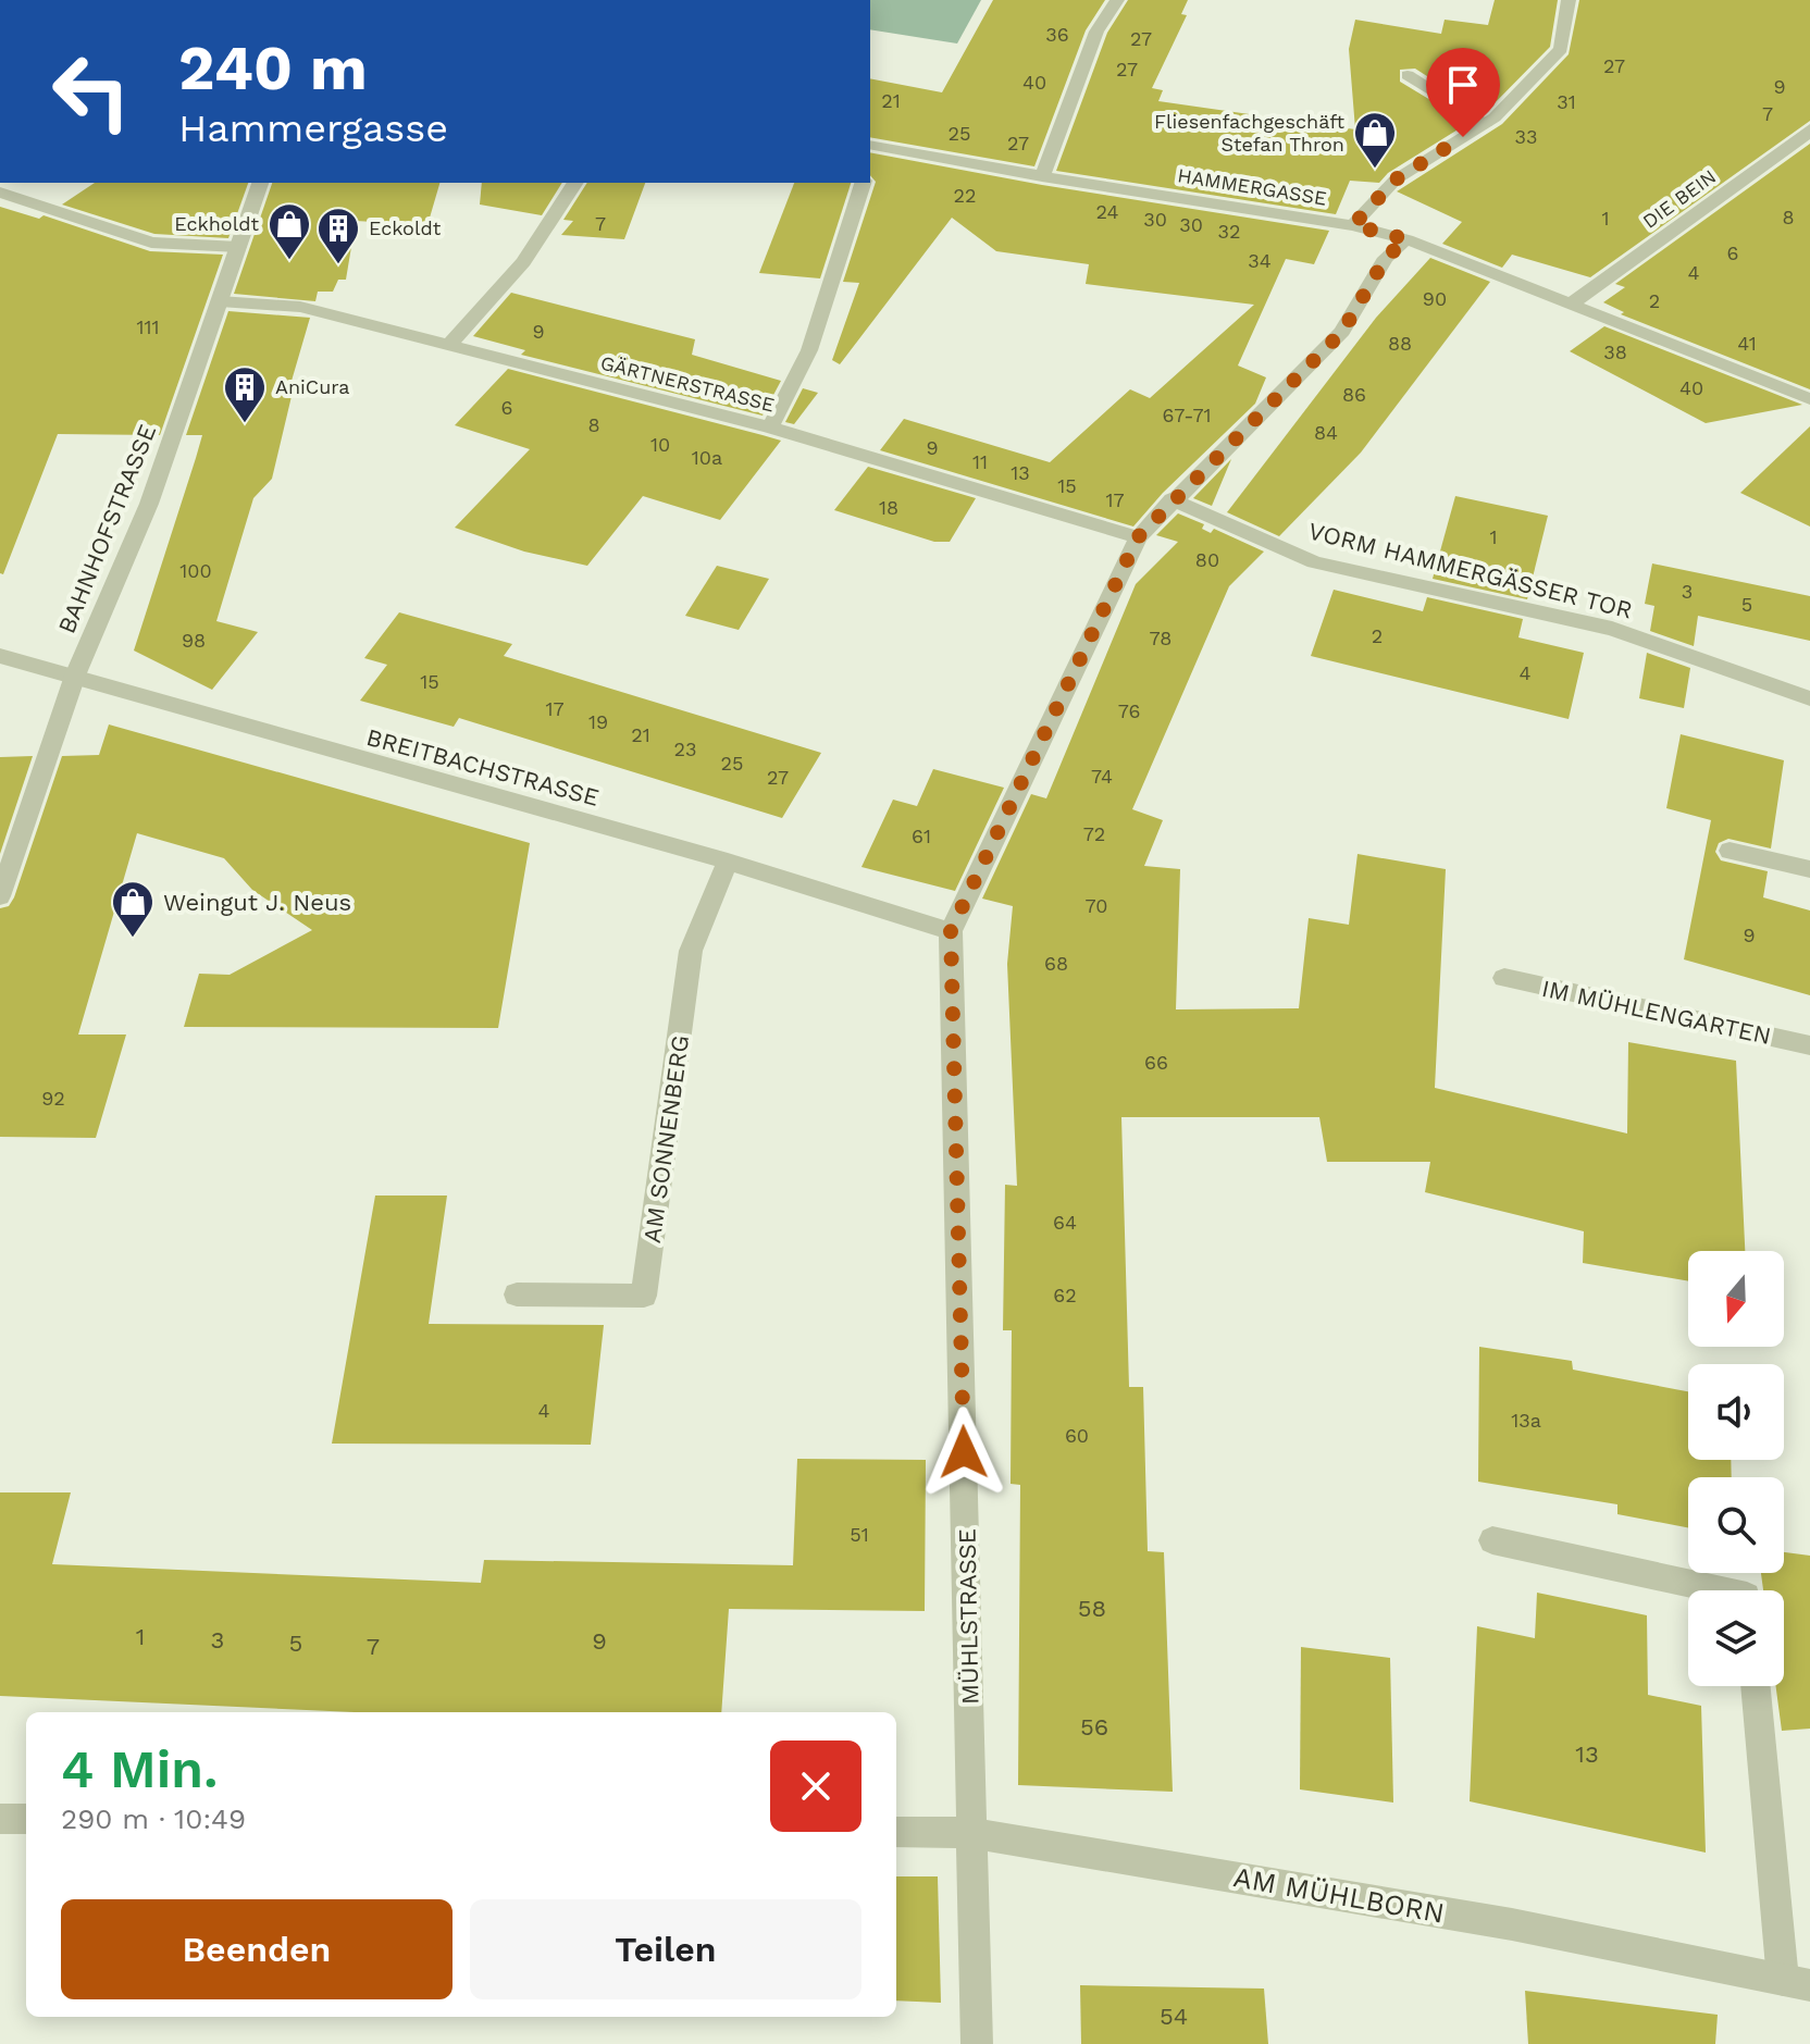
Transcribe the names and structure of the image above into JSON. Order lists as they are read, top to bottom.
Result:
{
  "streets": {
    "street": [
      "HAMMERGASSE",
      "DIE BEIN",
      "GÄRTNERSTRASSE",
      "BAHNHOFSTRASSE",
      "VORM HAMMERGÄSSER TOR",
      "BREITBACHSTRASSE",
      "IM MÜHLENGARTEN",
      "AM SONNENBERG",
      "MÜHLSTRASSE",
      "AM MÜHLBORN"
    ]
  },
  "crossings": [
    ["HAMMERGASSE", "DIE BEIN"],
    ["HAMMERGASSE", "MÜHLSTRASSE"],
    ["GÄRTNERSTRASSE", "BAHNHOFSTRASSE"],
    ["GÄRTNERSTRASSE", "MÜHLSTRASSE"],
    ["BAHNHOFSTRASSE", "BREITBACHSTRASSE"],
    ["VORM HAMMERGÄSSER TOR", "MÜHLSTRASSE"],
    ["BREITBACHSTRASSE", "AM SONNENBERG"],
    ["BREITBACHSTRASSE", "MÜHLSTRASSE"],
    ["MÜHLSTRASSE", "AM MÜHLBORN"]
  ],
  "places": {
    "shop": ["Fliesenfachgeschäft Stefan Thron", "Eckholdt", "Weingut J. Neus"],
    "building": ["Eckoldt", "AniCura"]
  },
  "house_numbers": [
    "36",
    "27",
    "27",
    "27",
    "40",
    "9",
    "21",
    "31",
    "7",
    "25",
    "33",
    "27",
    "22",
    "24",
    "8",
    "1",
    "30",
    "7",
    "30",
    "32",
    "6",
    "34",
    "4",
    "90",
    "2",
    "111",
    "9",
    "88",
    "41",
    "38",
    "40",
    "86",
    "6",
    "67-71",
    "8",
    "84",
    "10",
    "9",
    "10a",
    "11",
    "13",
    "15",
    "17",
    "18",
    "1",
    "80",
    "100",
    "3",
    "5",
    "2",
    "78",
    "98",
    "4",
    "15",
    "17",
    "76",
    "19",
    "21",
    "23",
    "25",
    "74",
    "27",
    "72",
    "61",
    "70",
    "9",
    "68",
    "66",
    "92",
    "64",
    "62",
    "4",
    "13a",
    "60",
    "51",
    "58",
    "1",
    "3",
    "9",
    "5",
    "7",
    "56",
    "13",
    "54"
  ],
  "north": "bottom",
  "page": {
    "turn": ["240 m", "Hammergasse"],
    "heading": ["4 Min.", "290 m · 10:49"],
    "buttons": ["Beenden", "Teilen"]
  }
}
